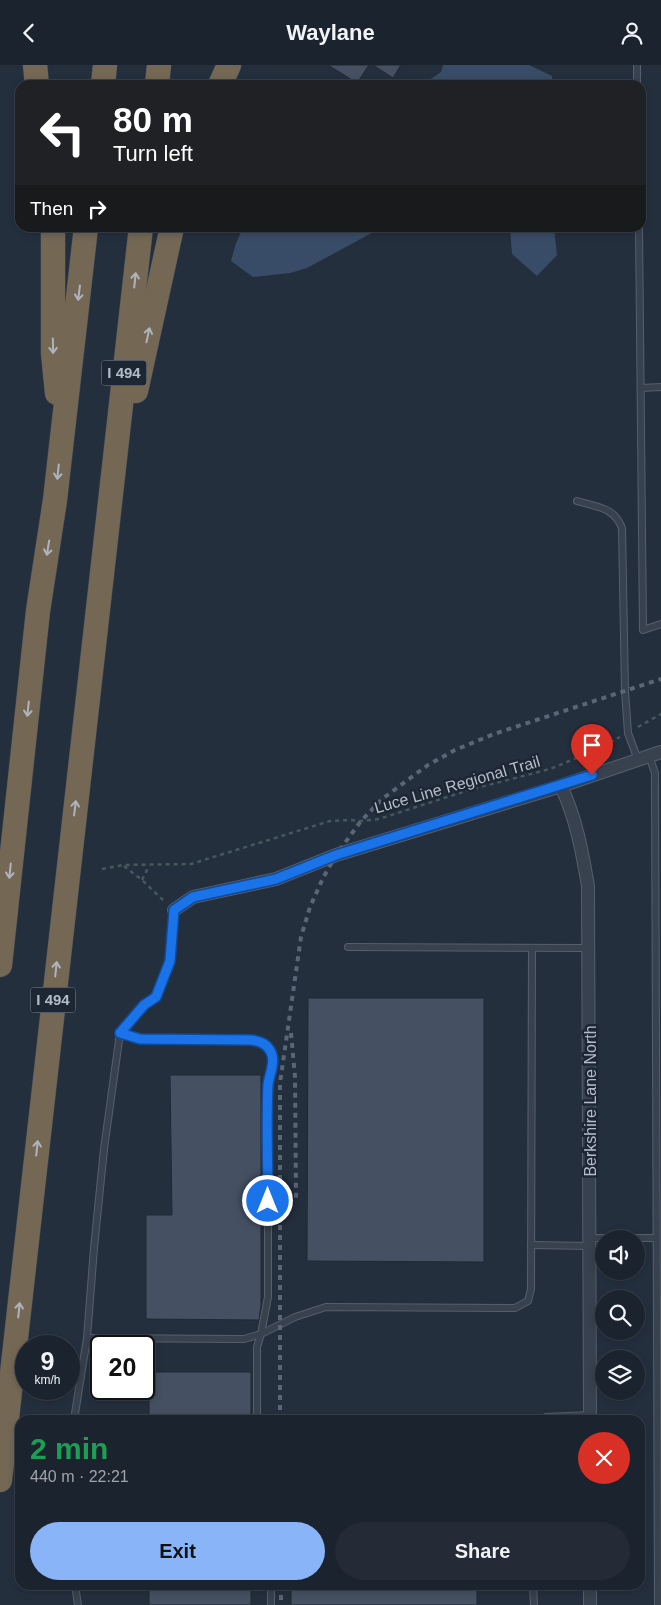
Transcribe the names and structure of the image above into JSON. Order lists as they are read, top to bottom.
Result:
{
  "streets": {
    "highway": ["I 494"],
    "street": ["Berkshire Lane North"],
    "path": ["Luce Line Regional Trail"]
  },
  "page": {
    "header": "Waylane",
    "turn": ["80 m", "Turn left"],
    "then": "Then",
    "speed": "9 km/h",
    "limit": "20",
    "heading": ["2 min", "440 m · 22:21"],
    "buttons": ["Exit", "Share"]
  }
}
